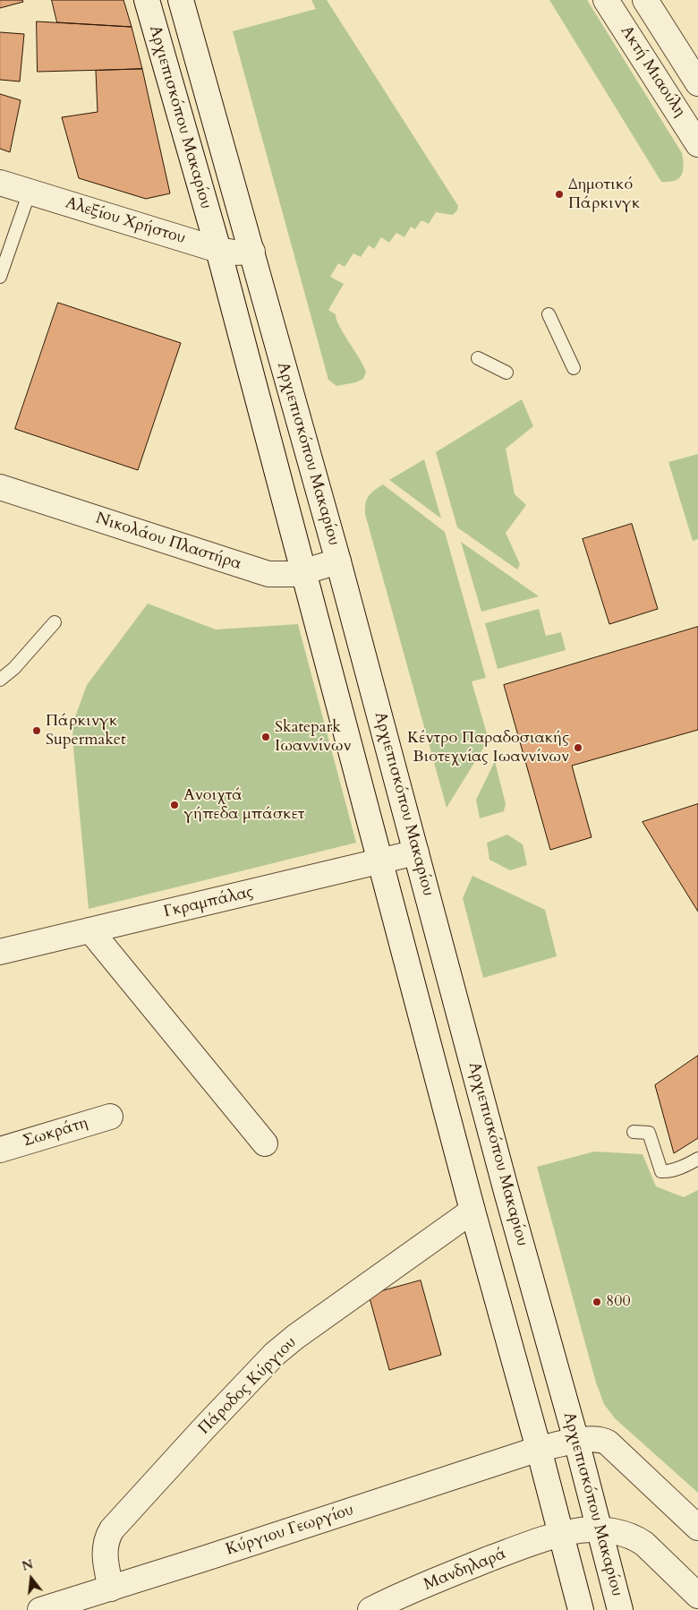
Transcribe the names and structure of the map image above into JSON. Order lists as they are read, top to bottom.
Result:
{
  "streets": {
    "street": [
      "Ακτή Μιαούλη",
      "Αρχιεπισκόπου Μακαρίου",
      "Αλεξίου Χρήστου",
      "Νικολάου Πλαστήρα",
      "Γκραμπάλας",
      "Σωκράτη",
      "Πάροδος Κύργιου",
      "Κύργιου Γεωργίου",
      "Μανδηλαρά"
    ]
  },
  "crossings": [
    ["Αρχιεπισκόπου Μακαρίου", "Αλεξίου Χρήστου"],
    ["Αρχιεπισκόπου Μακαρίου", "Νικολάου Πλαστήρα"],
    ["Αρχιεπισκόπου Μακαρίου", "Γκραμπάλας"],
    ["Αρχιεπισκόπου Μακαρίου", "Πάροδος Κύργιου"],
    ["Αρχιεπισκόπου Μακαρίου", "Κύργιου Γεωργίου"],
    ["Αρχιεπισκόπου Μακαρίου", "Μανδηλαρά"],
    ["Πάροδος Κύργιου", "Κύργιου Γεωργίου"]
  ],
  "places": [
    "Δημοτικό Πάρκινγκ",
    "Πάρκινγκ Supermaket",
    "Skatepark Ιωαννίνων",
    "Κέντρο Παραδοσιακής Βιοτεχνίας Ιωαννίνων",
    "Ανοιχτά γήπεδα μπάσκετ",
    "800"
  ],
  "north": "top"
}
